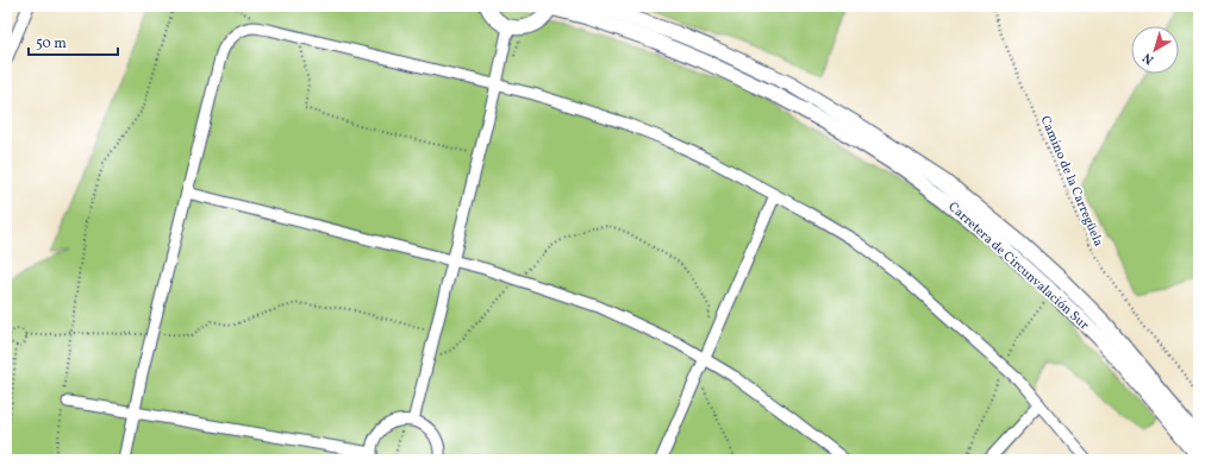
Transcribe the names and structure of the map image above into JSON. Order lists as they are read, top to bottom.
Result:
{
  "streets": {
    "street": ["Carretera de Circunvalación Sur"],
    "path": ["Camino de la Carregüela"]
  },
  "scale_bar": "50 m",
  "north": "bottom left"
}
